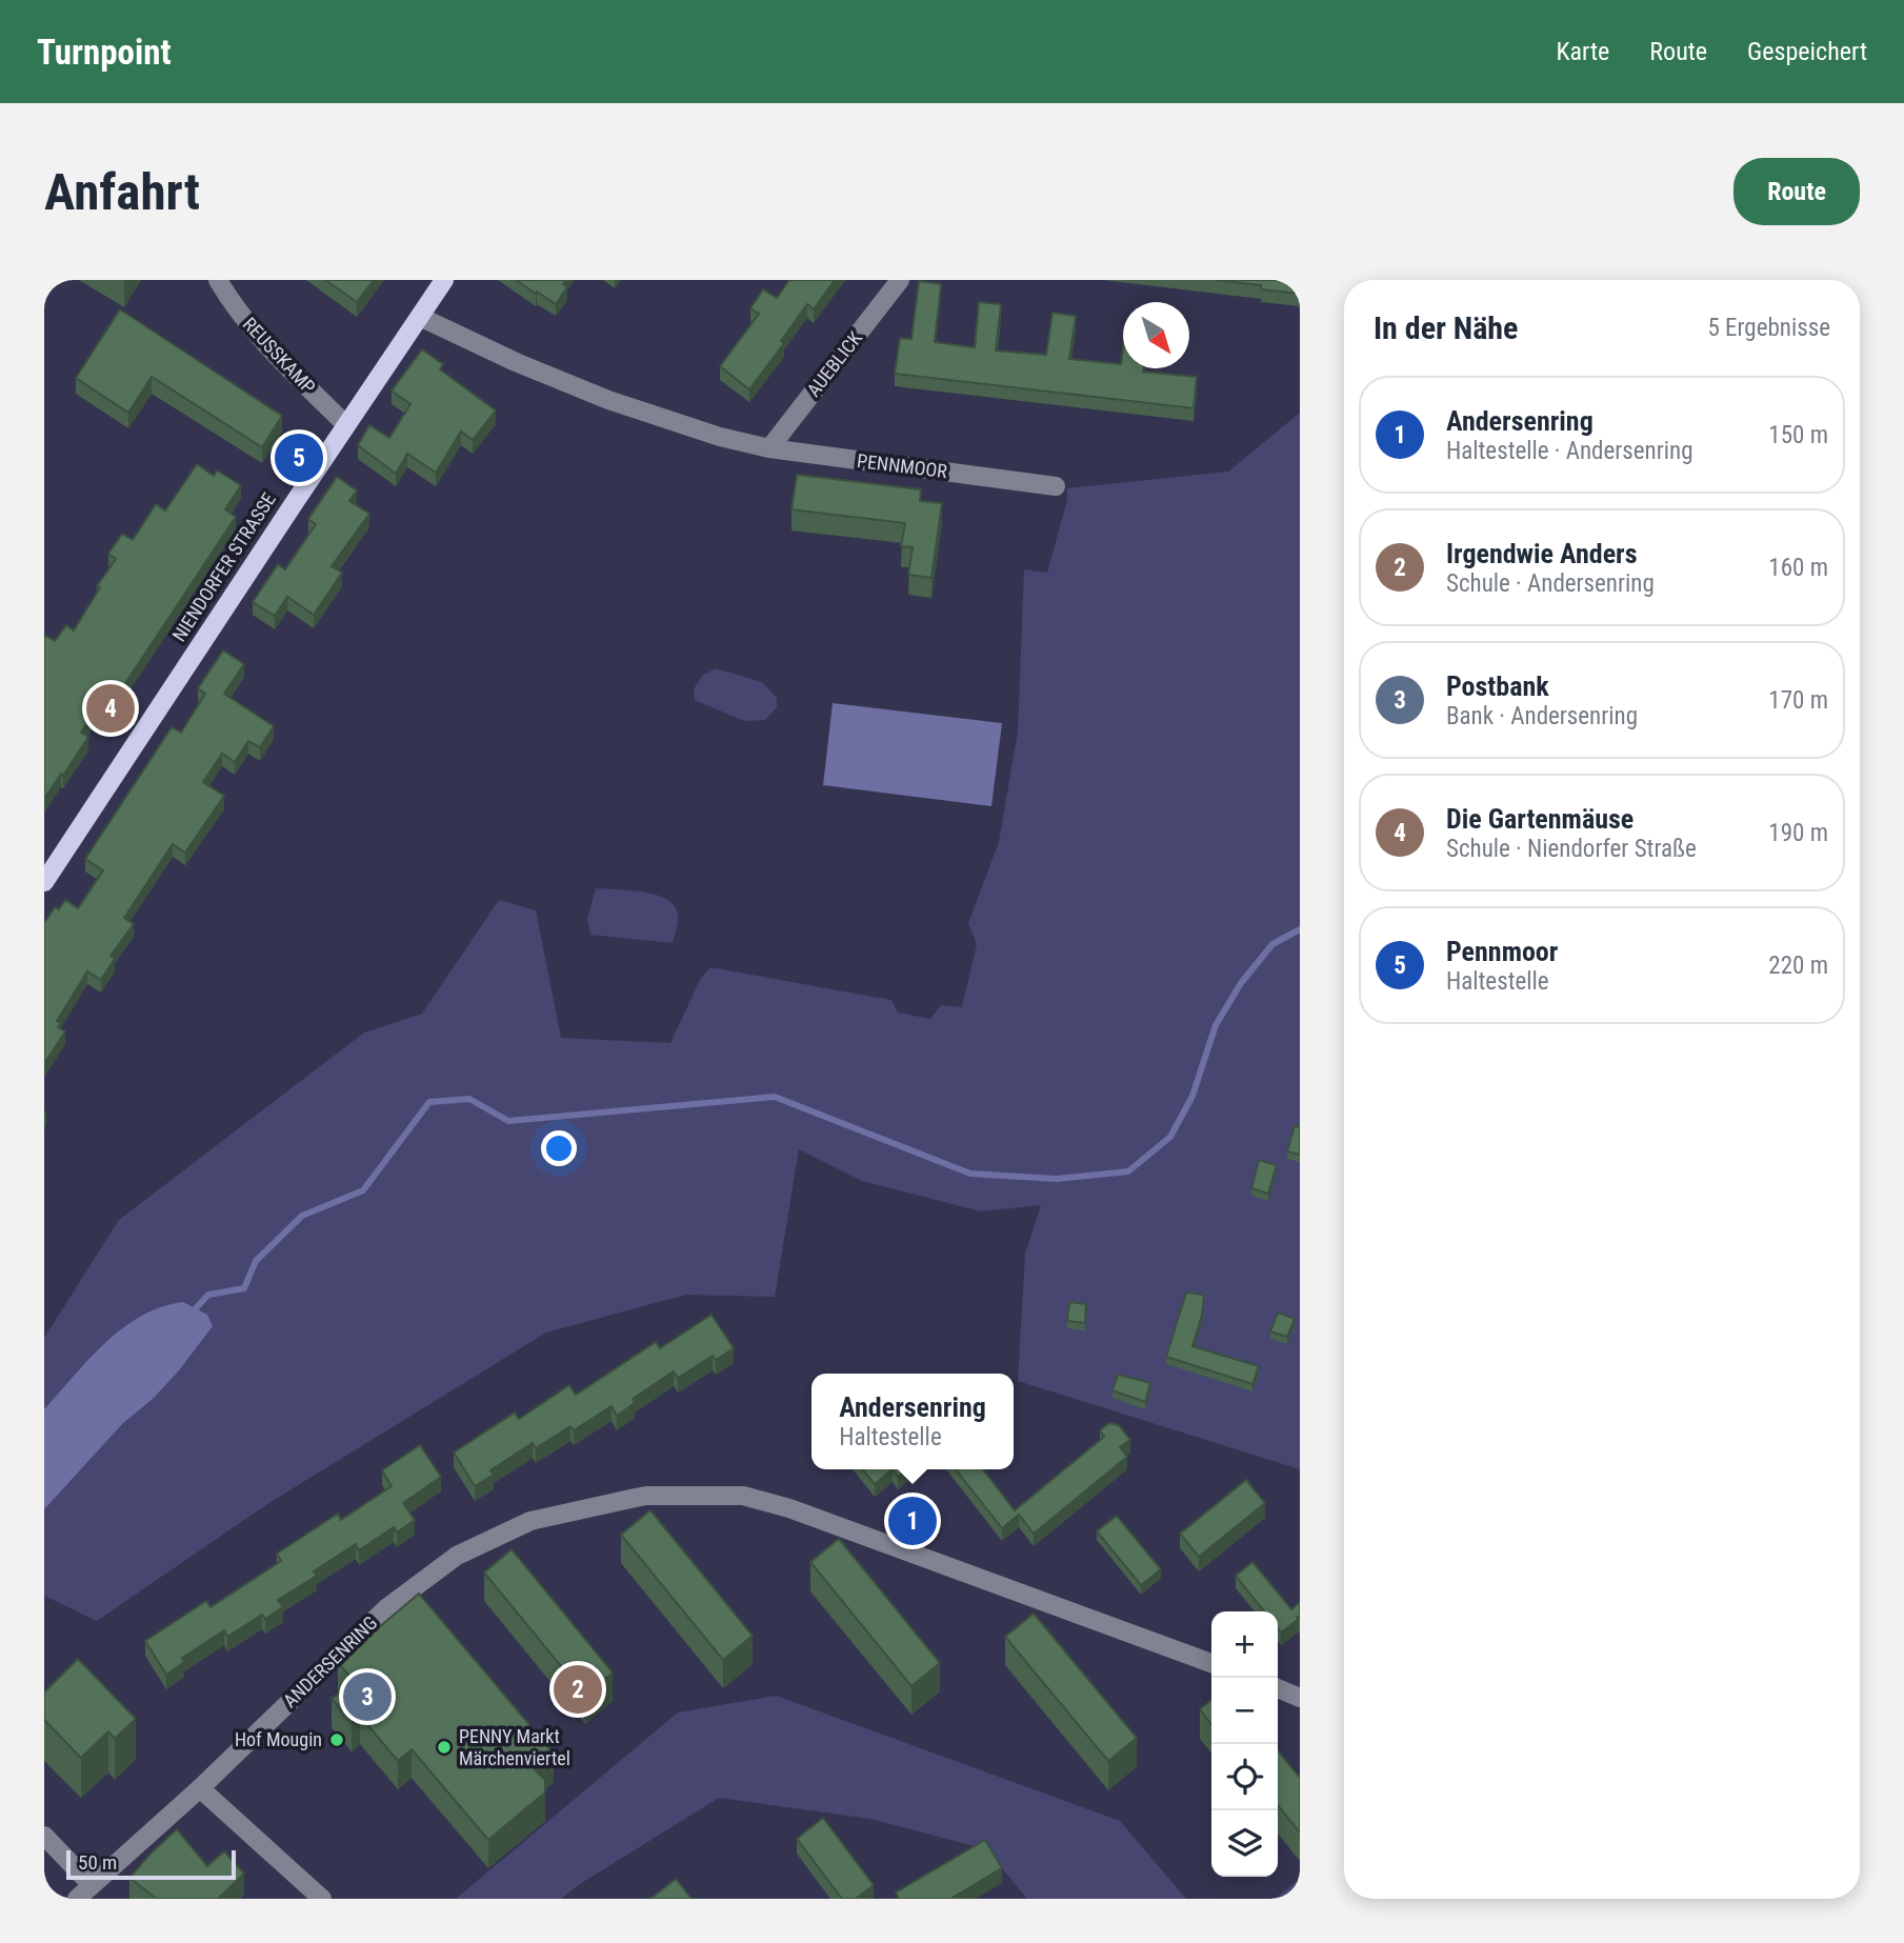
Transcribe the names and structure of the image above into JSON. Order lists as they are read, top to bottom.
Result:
{
  "streets": {
    "main road": ["NIENDORFER STRASSE"],
    "street": [
      "REUSSKAMP",
      "AUEBLICK",
      "PENNMOOR",
      "ANDERSENRING"
    ]
  },
  "crossings": [
    ["REUSSKAMP", "NIENDORFER STRASSE"],
    ["AUEBLICK", "PENNMOOR"],
    ["PENNMOOR", "NIENDORFER STRASSE"]
  ],
  "places": ["Hof Mougin", "PENNY Markt Märchenviertel"],
  "scale_bar": "50 m",
  "north": "bottom right",
  "page": {
    "header": "Turnpoint",
    "nav": ["Karte", "Route", "Gespeichert"],
    "buttons": "Route",
    "title": "Anfahrt",
    "heading": ["In der Nähe", "5 Ergebnisse"],
    "list": [
      {
        "mark": "1",
        "name": "Andersenring",
        "note": "Haltestelle · Andersenring",
        "value": "150 m"
      },
      {
        "mark": "2",
        "name": "Irgendwie Anders",
        "note": "Schule · Andersenring",
        "value": "160 m"
      },
      {
        "mark": "3",
        "name": "Postbank",
        "note": "Bank · Andersenring",
        "value": "170 m"
      },
      {
        "mark": "4",
        "name": "Die Gartenmäuse",
        "note": "Schule · Niendorfer Straße",
        "value": "190 m"
      },
      {
        "mark": "5",
        "name": "Pennmoor",
        "note": "Haltestelle",
        "value": "220 m"
      }
    ],
    "pins": [
      "5",
      "4",
      "1",
      "2",
      "3"
    ],
    "popup": ["Andersenring", "Haltestelle"],
    "map_buttons": ["+", "−"],
    "scale": "50 m"
  }
}
